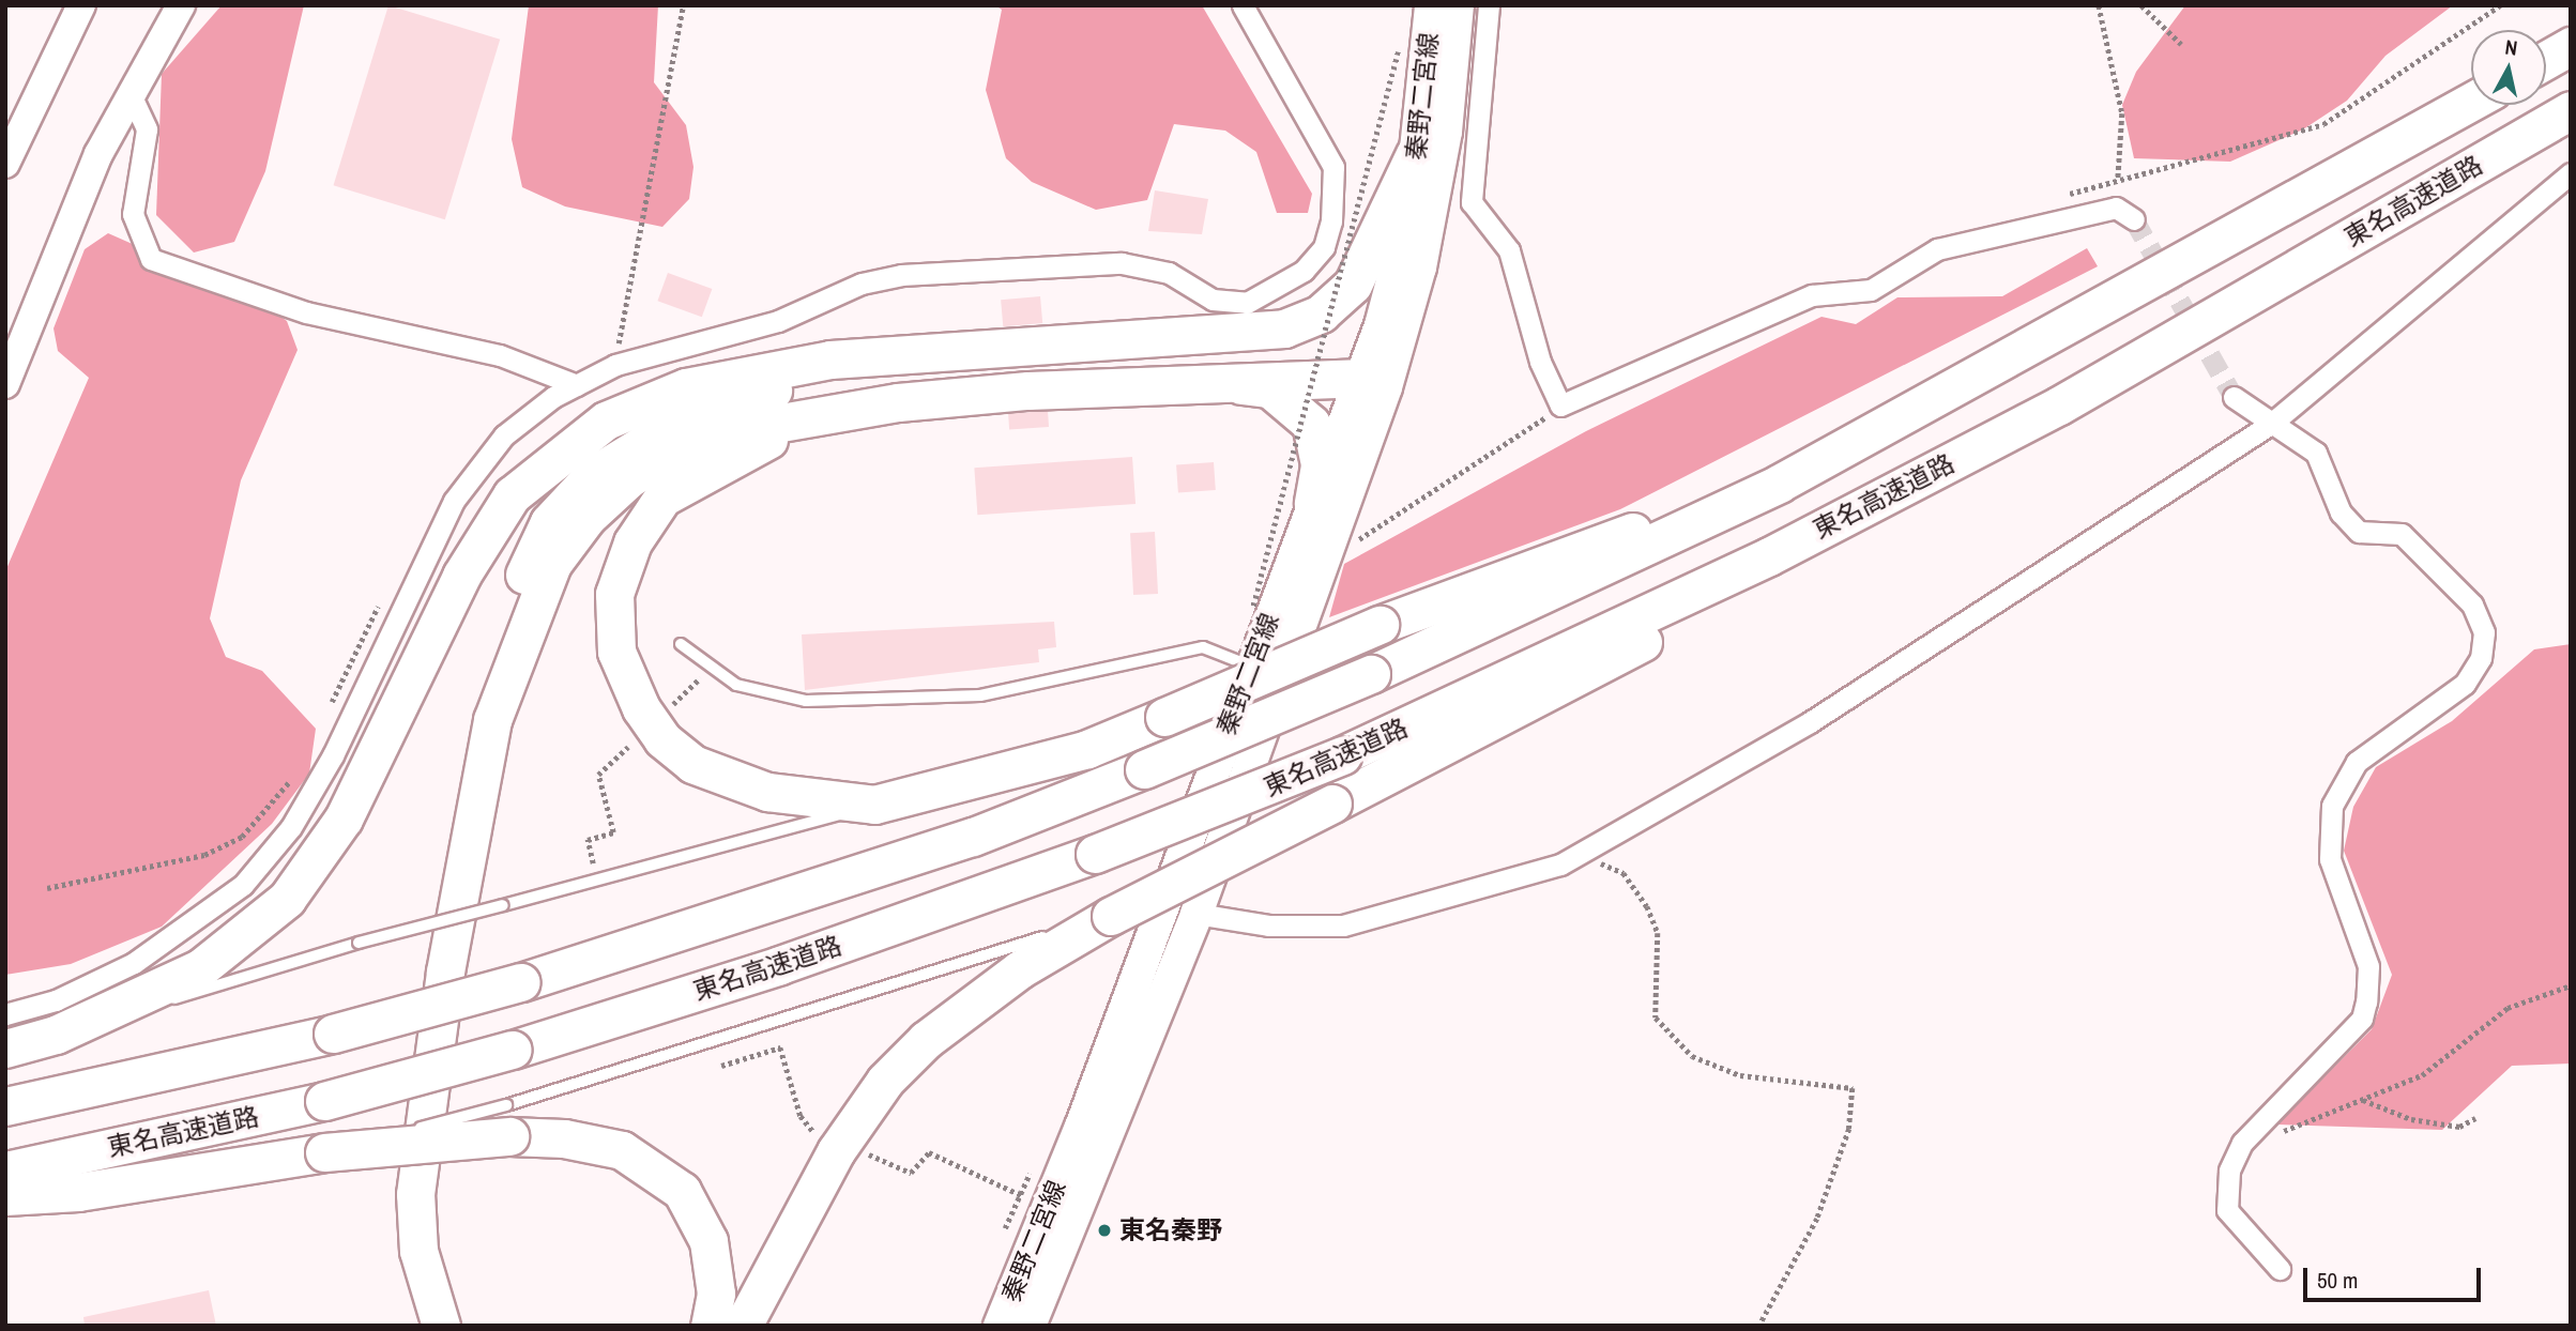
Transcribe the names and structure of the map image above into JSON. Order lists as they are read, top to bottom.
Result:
{
  "streets": {
    "highway": ["東名高速道路"],
    "main road": ["秦野二宮線"]
  },
  "places": ["東名秦野"],
  "scale_bar": "50 m",
  "north": "top"
}
